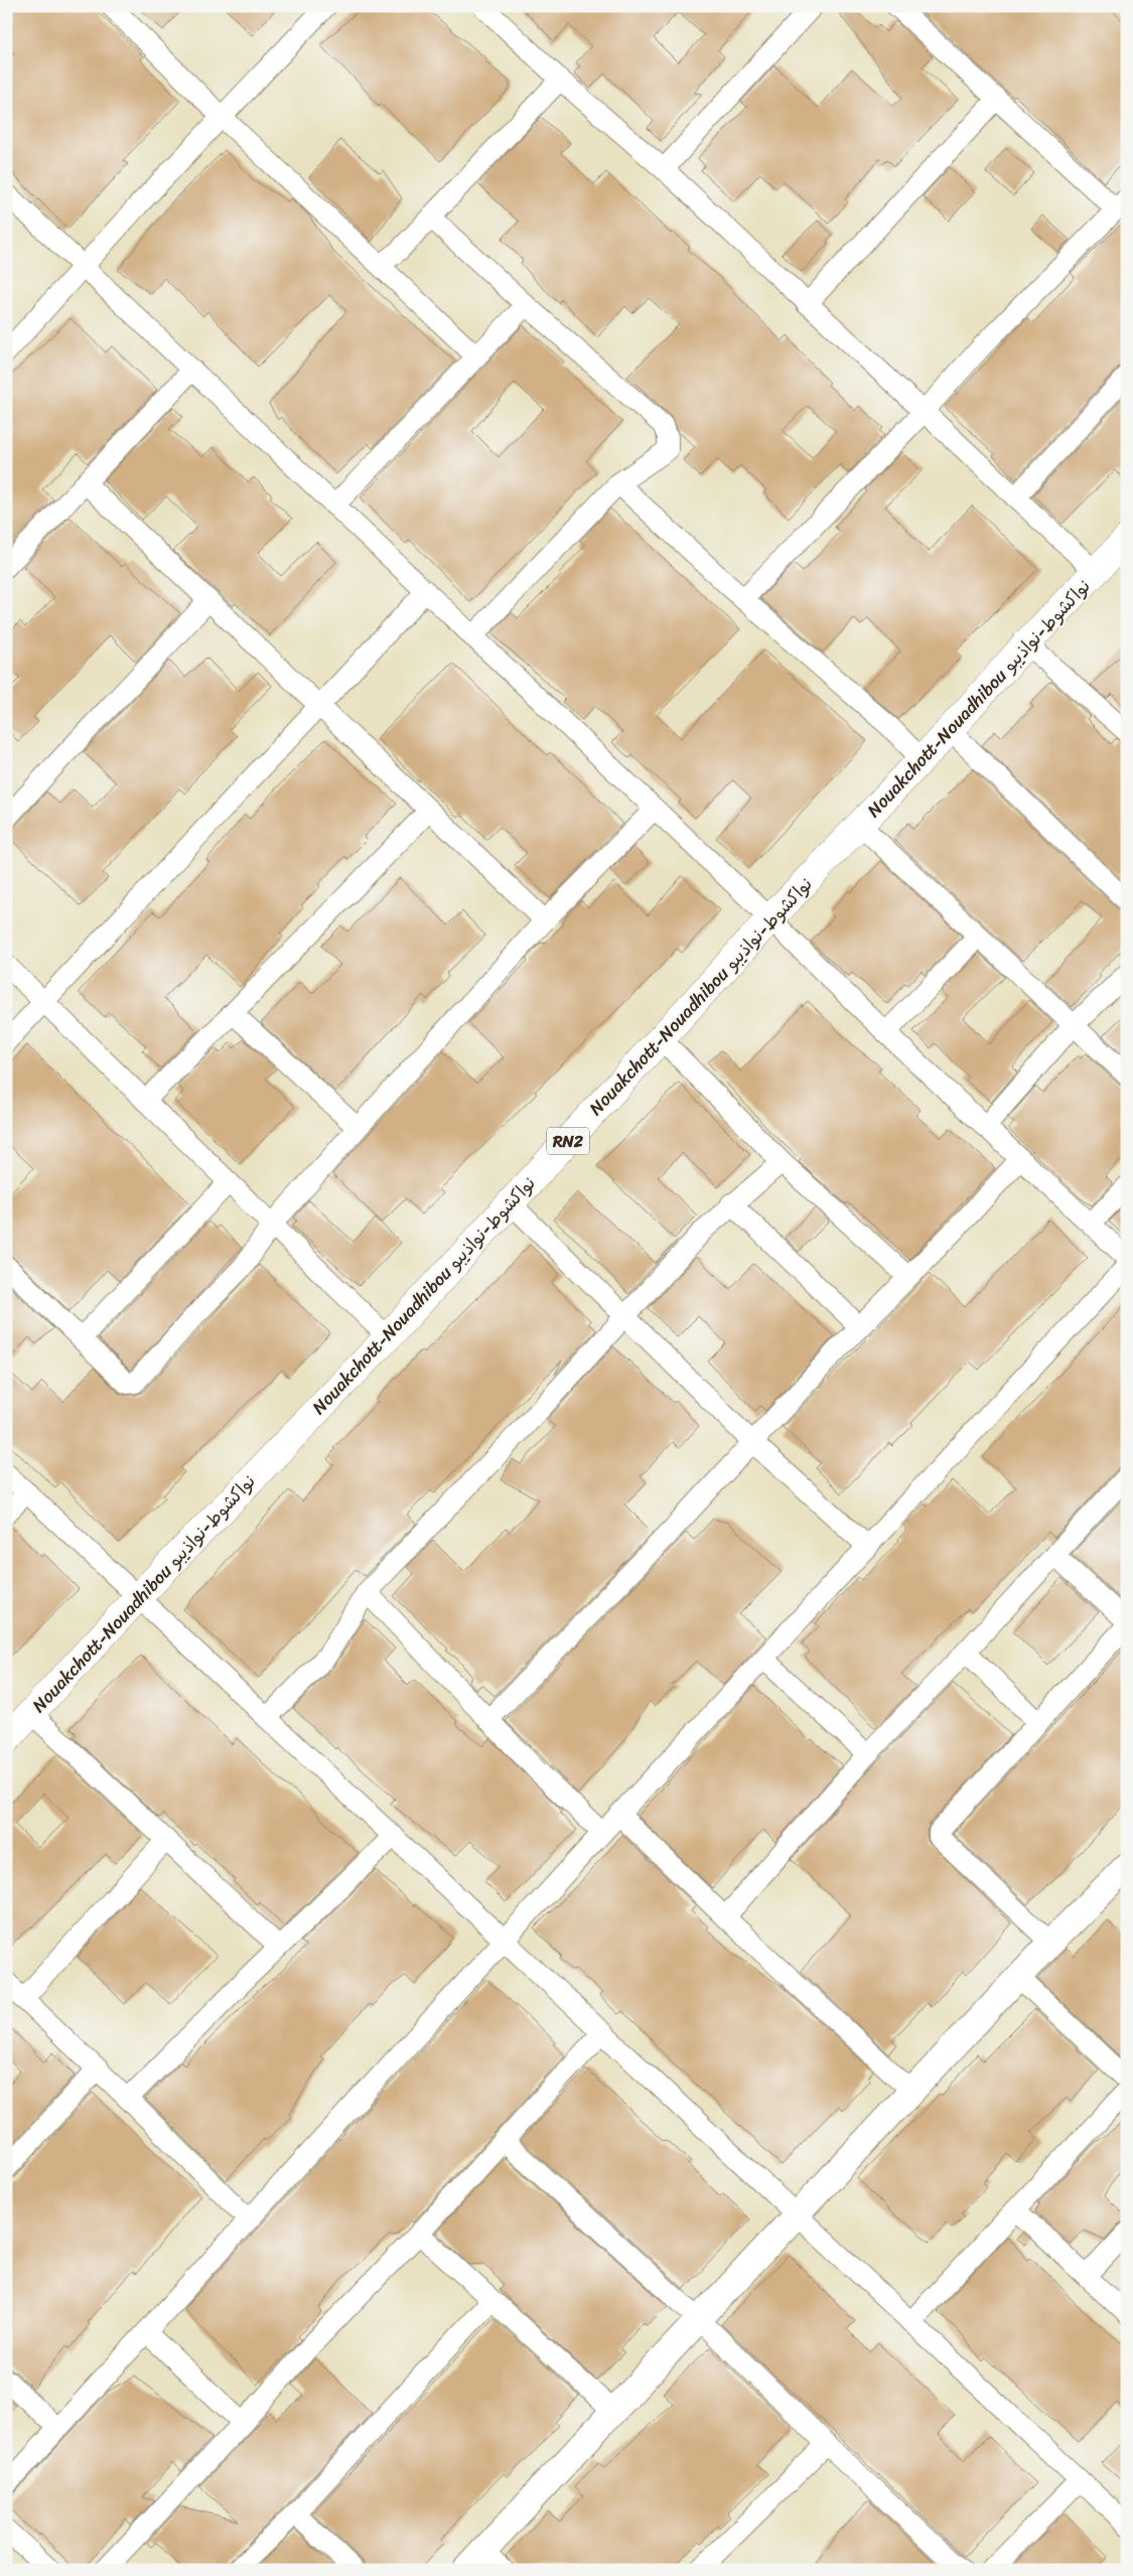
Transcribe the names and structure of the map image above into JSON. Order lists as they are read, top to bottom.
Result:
{
  "streets": {
    "highway": ["Nouakchott-Nouadhibou نواكشوط-نواذيبو", "RN2"]
  }
}
